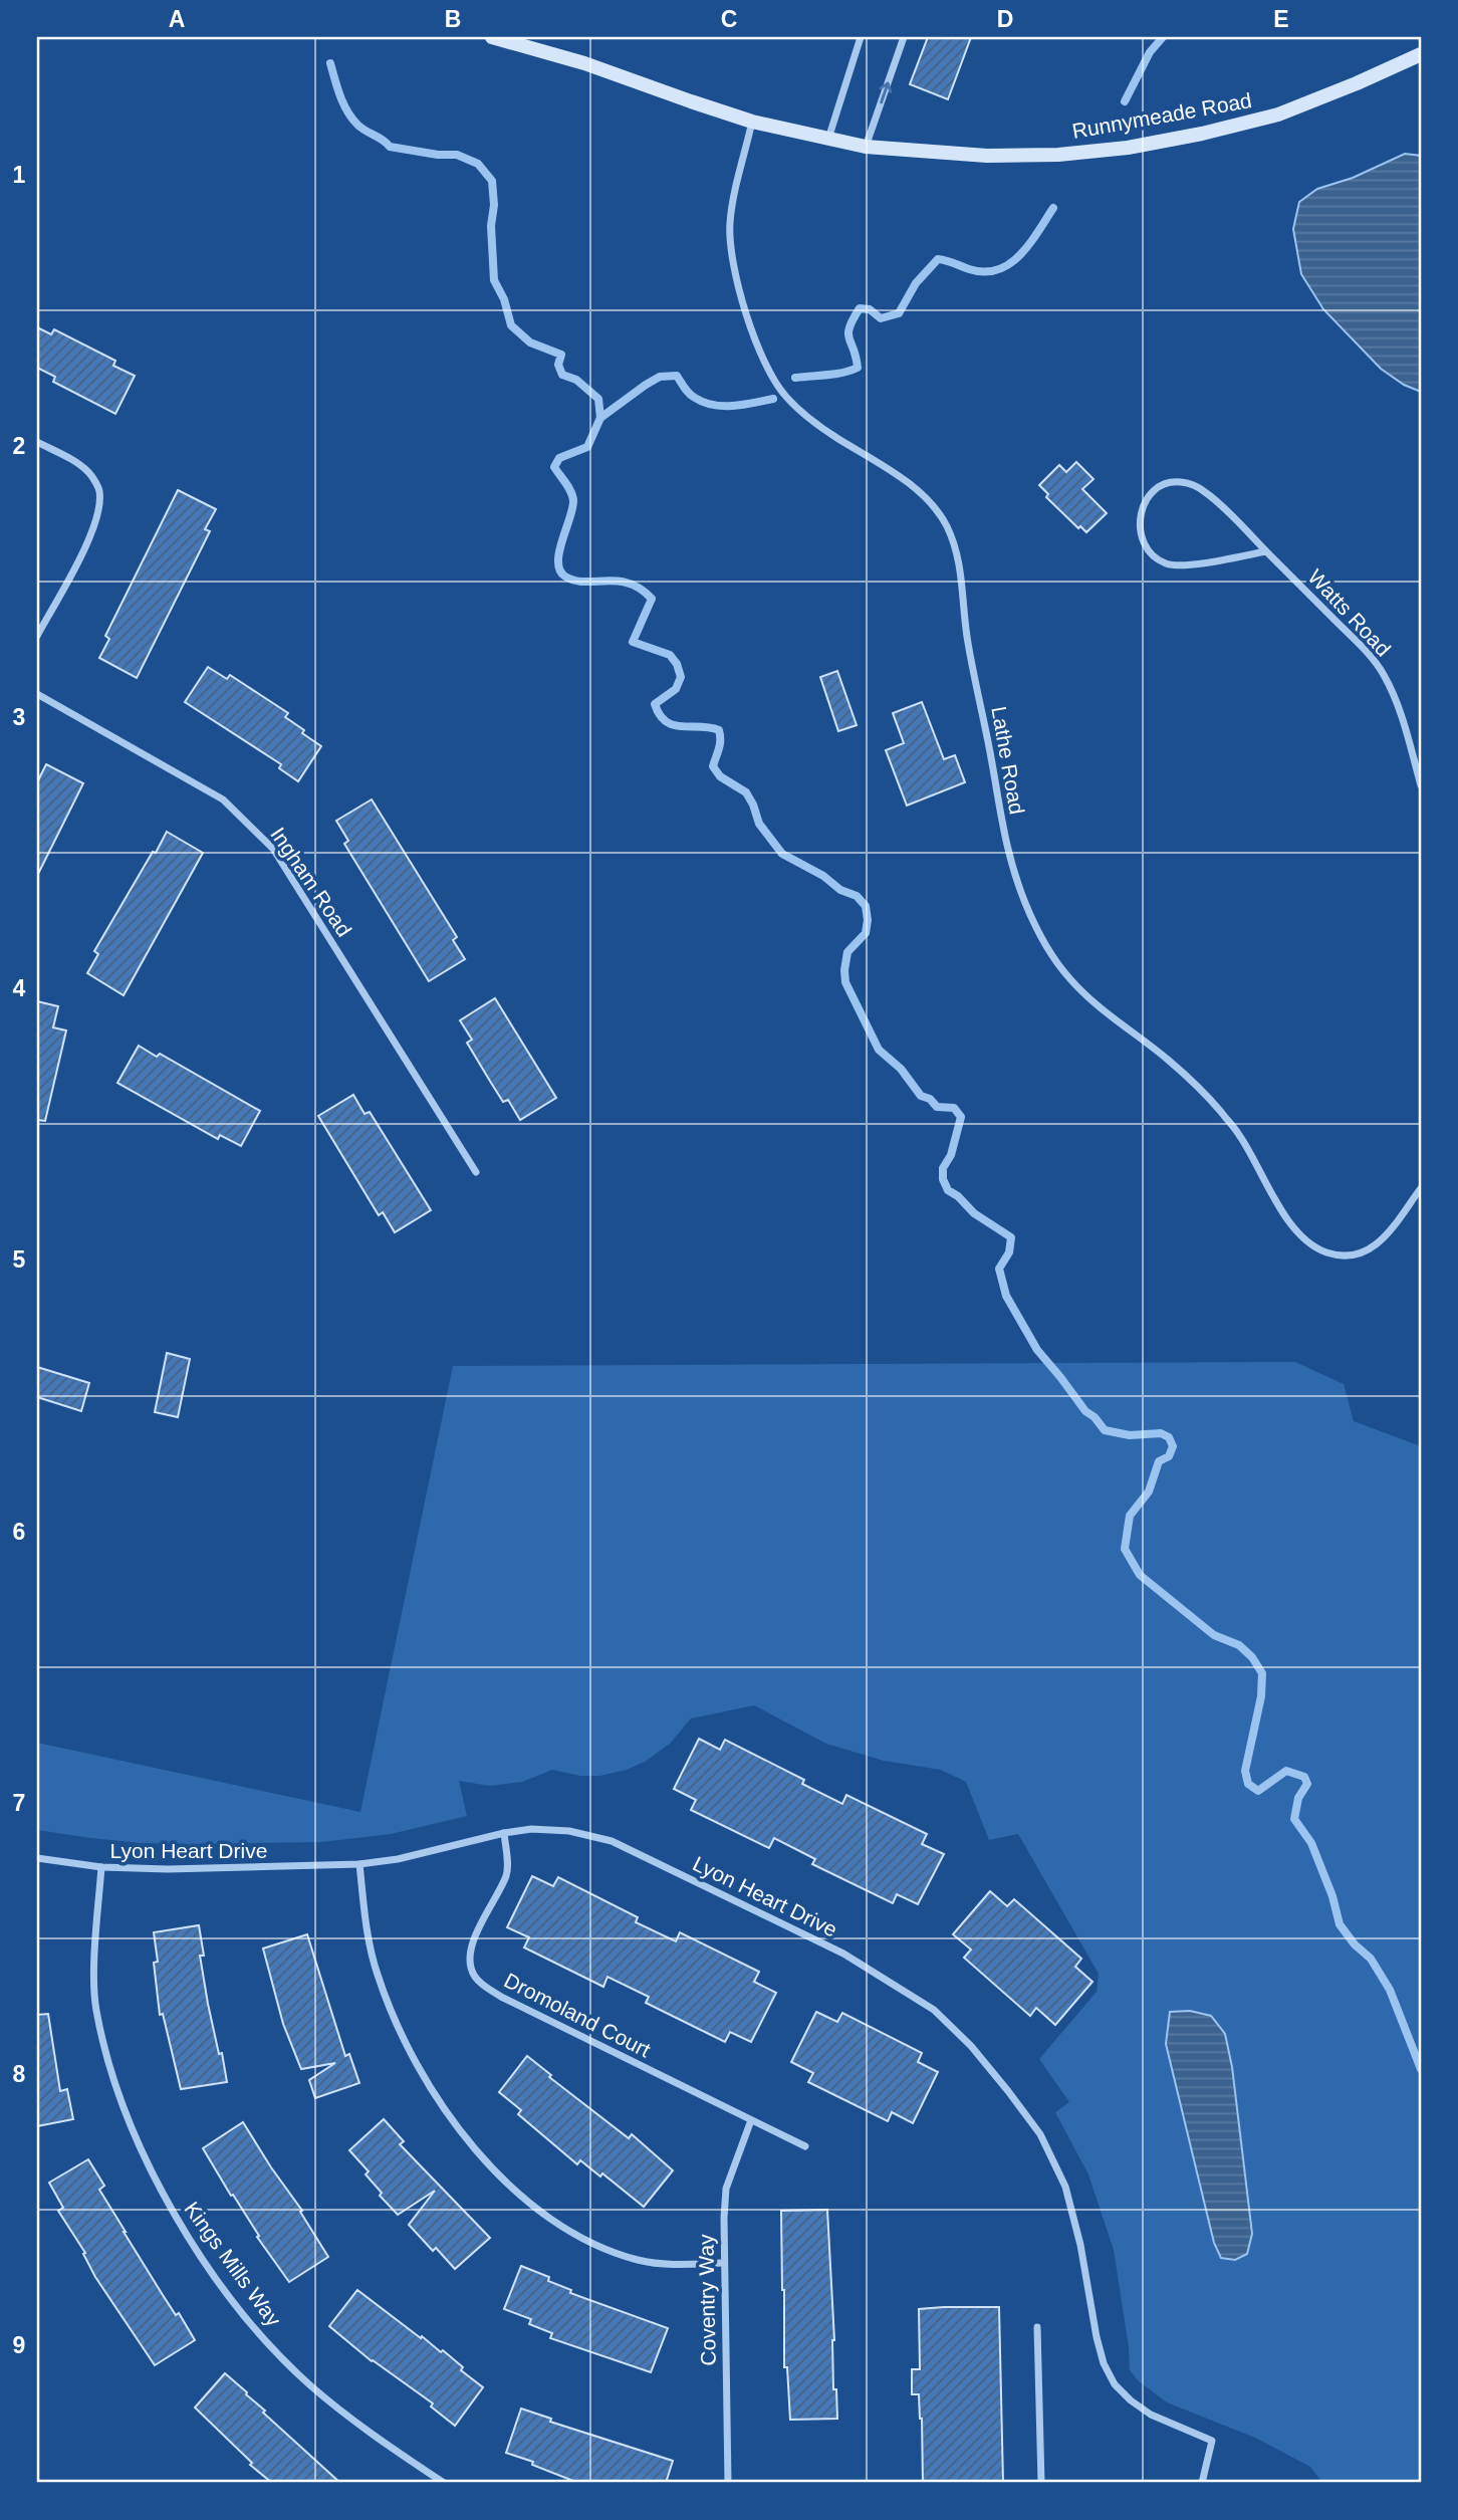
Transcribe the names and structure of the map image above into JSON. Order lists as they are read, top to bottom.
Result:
{
  "streets": {
    "street": [
      "Runnymeade Road",
      "Watts Road",
      "Lathe Road",
      "Ingham Road",
      "Lyon Heart Drive",
      "Dromoland Court",
      "Kings Mills Way",
      "Coventry Way"
    ]
  },
  "crossings": [
    ["Runnymeade Road", "Lathe Road"],
    ["Lyon Heart Drive", "Dromoland Court"],
    ["Lyon Heart Drive", "Kings Mills Way"],
    ["Dromoland Court", "Coventry Way"]
  ],
  "grid": {
    "columns": [
      "A",
      "B",
      "C",
      "D",
      "E"
    ],
    "rows": [
      "1",
      "2",
      "3",
      "4",
      "5",
      "6",
      "7",
      "8",
      "9"
    ]
  }
}
